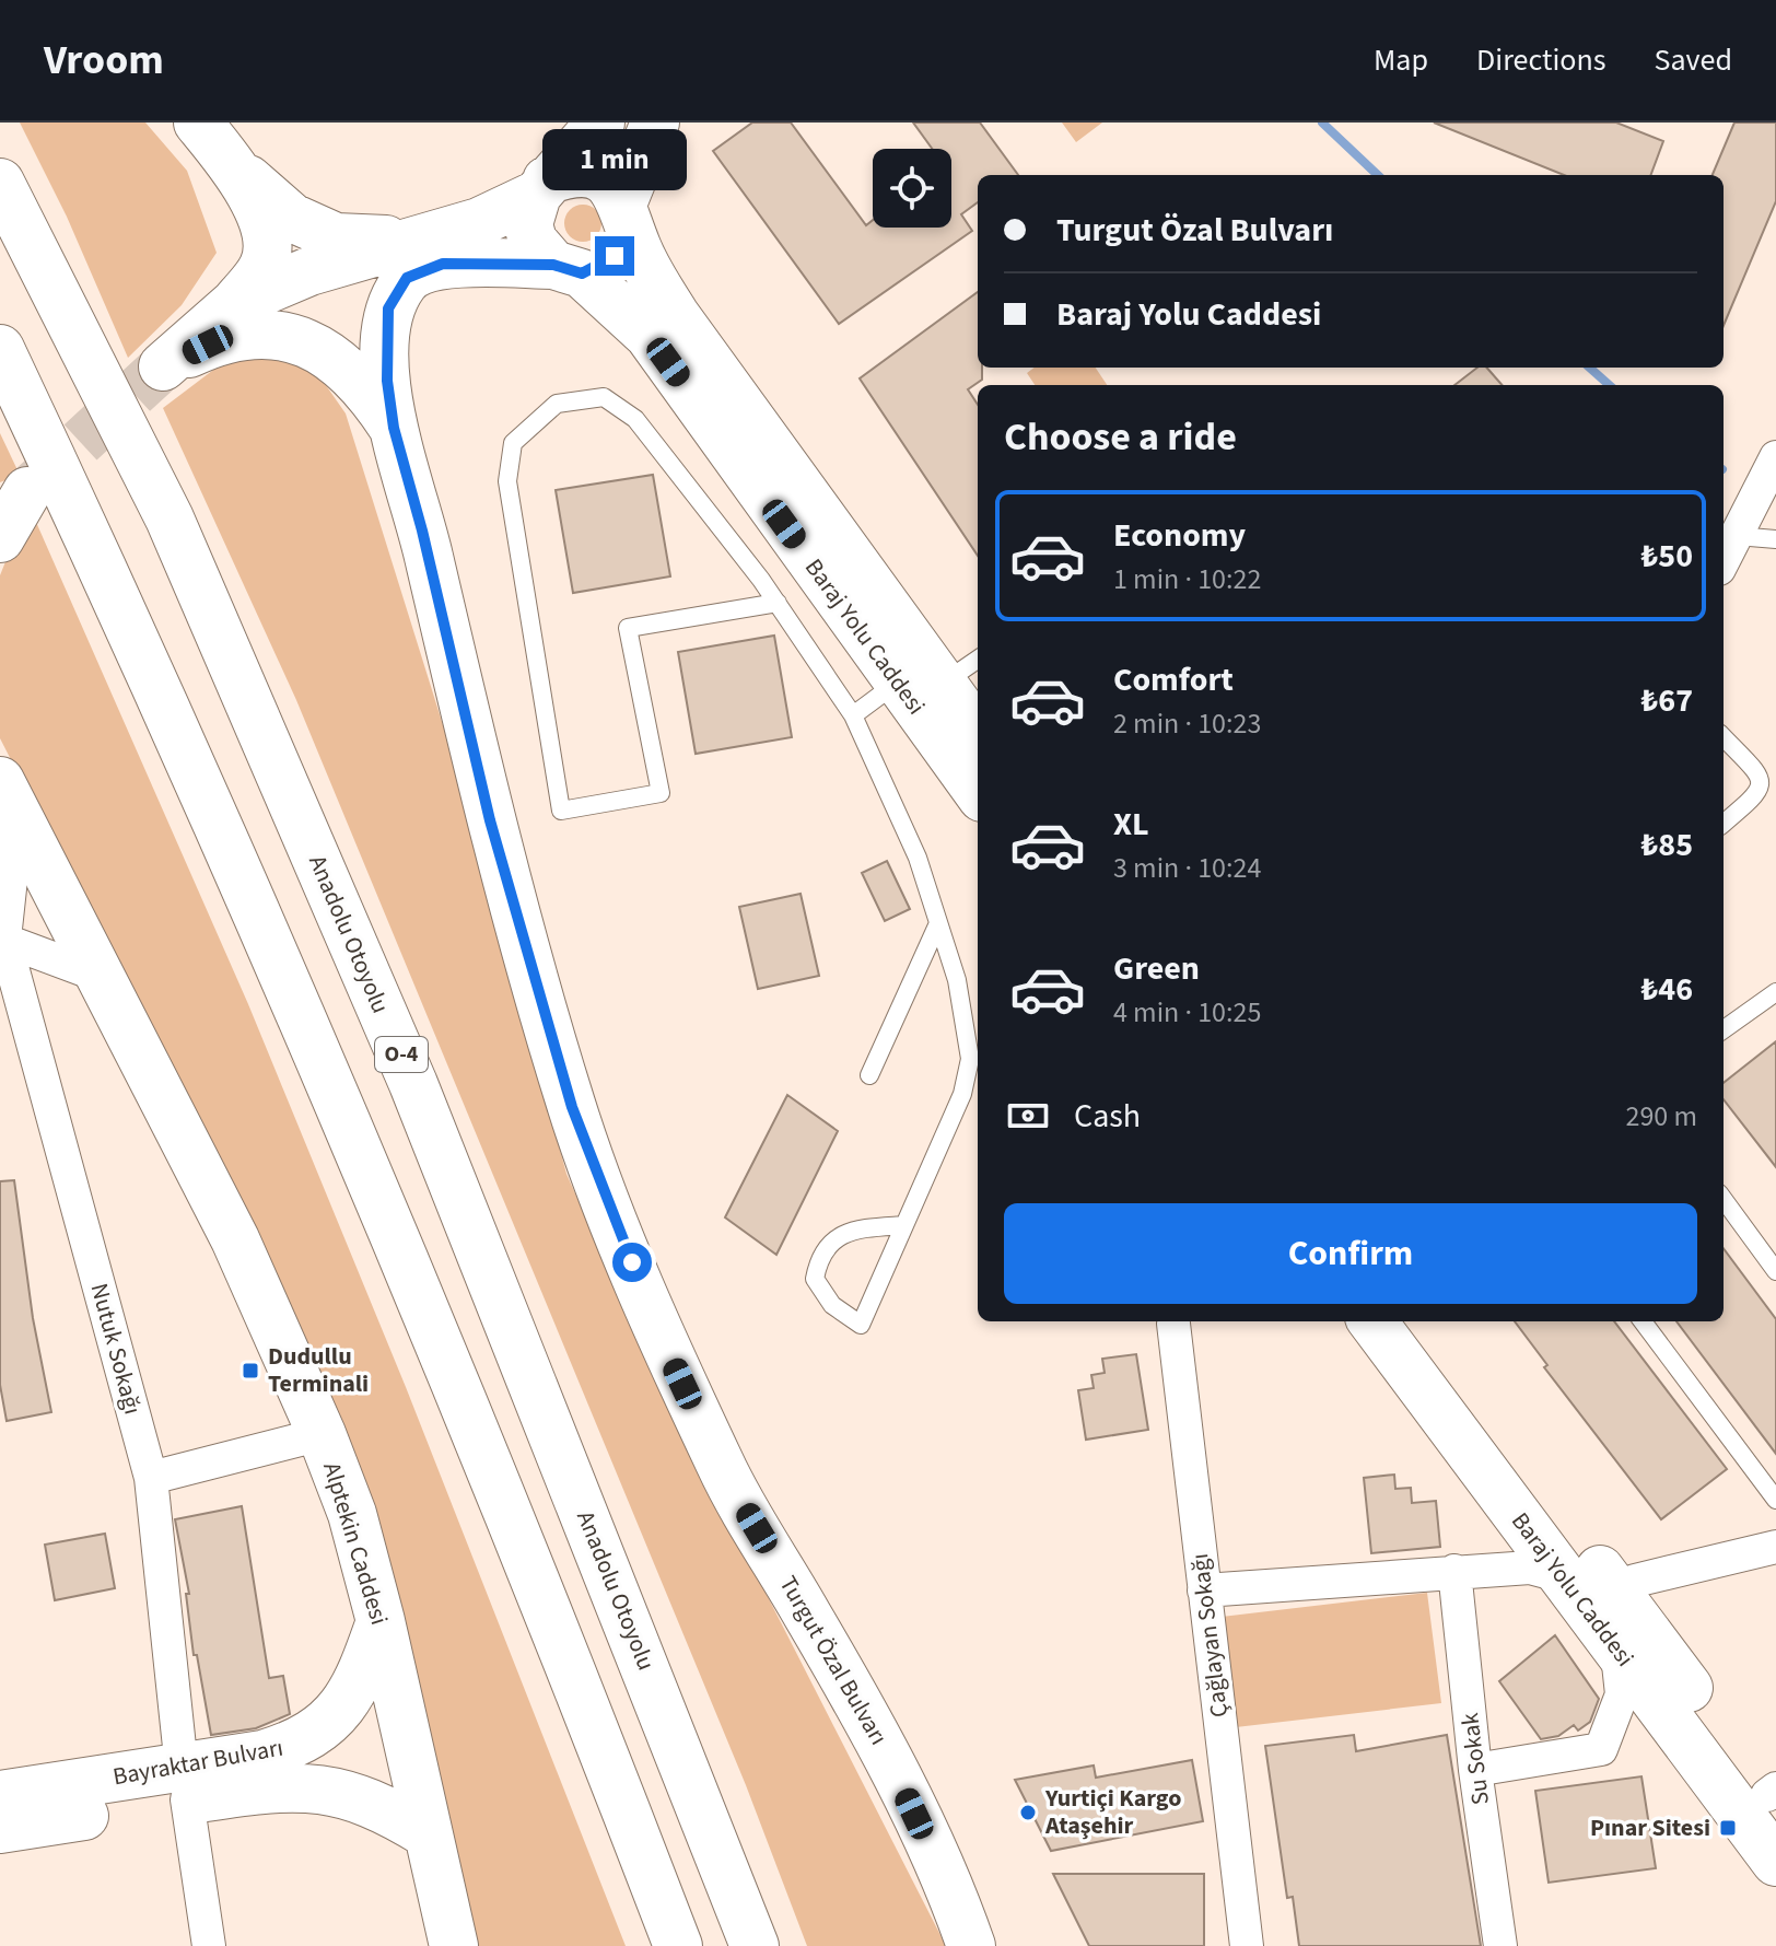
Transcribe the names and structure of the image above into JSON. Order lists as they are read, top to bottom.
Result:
{
  "streets": {
    "main road": [
      "Baraj Yolu Caddesi",
      "Anadolu Otoyolu",
      "O-4",
      "Alptekin Caddesi",
      "Turgut Özal Bulvarı",
      "Bayraktar Bulvarı"
    ],
    "street": ["Nutuk Sokağı", "Çağlayan Sokağı", "Su Sokak"]
  },
  "crossings": [
    ["Nutuk Sokağı", "Bayraktar Bulvarı"],
    ["Alptekin Caddesi", "Bayraktar Bulvarı"]
  ],
  "places": {
    "transit": ["Dudullu Terminali", "Pınar Sitesi"],
    "other": ["Yurtiçi Kargo Ataşehir"]
  },
  "page": {
    "header": "Vroom",
    "nav": ["Map", "Directions", "Saved"],
    "bubble": "1 min",
    "banner": ["Turgut Özal Bulvarı", "Baraj Yolu Caddesi"],
    "heading": "Choose a ride",
    "list": [
      {
        "name": "Economy",
        "note": "1 min · 10:22",
        "value": "₺50"
      },
      {
        "name": "Comfort",
        "note": "2 min · 10:23",
        "value": "₺67"
      },
      {
        "name": "XL",
        "note": "3 min · 10:24",
        "value": "₺85"
      },
      {
        "name": "Green",
        "note": "4 min · 10:25",
        "value": "₺46"
      }
    ],
    "pay": ["Cash", "290 m"],
    "buttons": "Confirm"
  }
}
